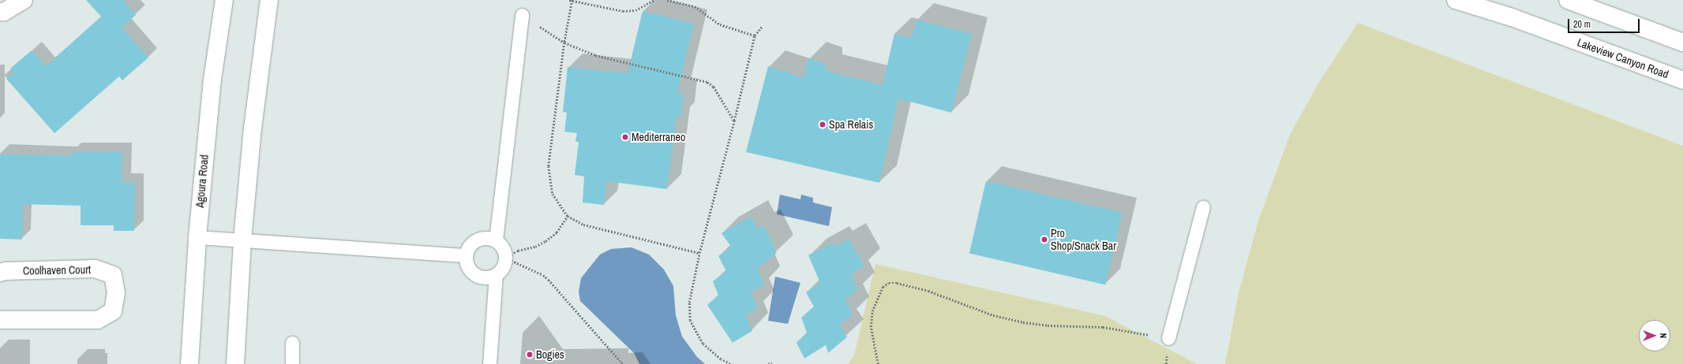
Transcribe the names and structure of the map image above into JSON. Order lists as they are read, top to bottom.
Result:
{
  "streets": {
    "main road": ["Lakeview Canyon Road", "Agoura Road", "Coolhaven Court"]
  },
  "places": [
    "Spa Relais",
    "Mediterraneo",
    "Pro Shop/Snack Bar",
    "Bogies"
  ],
  "scale_bar": "20 m",
  "north": "right"
}
